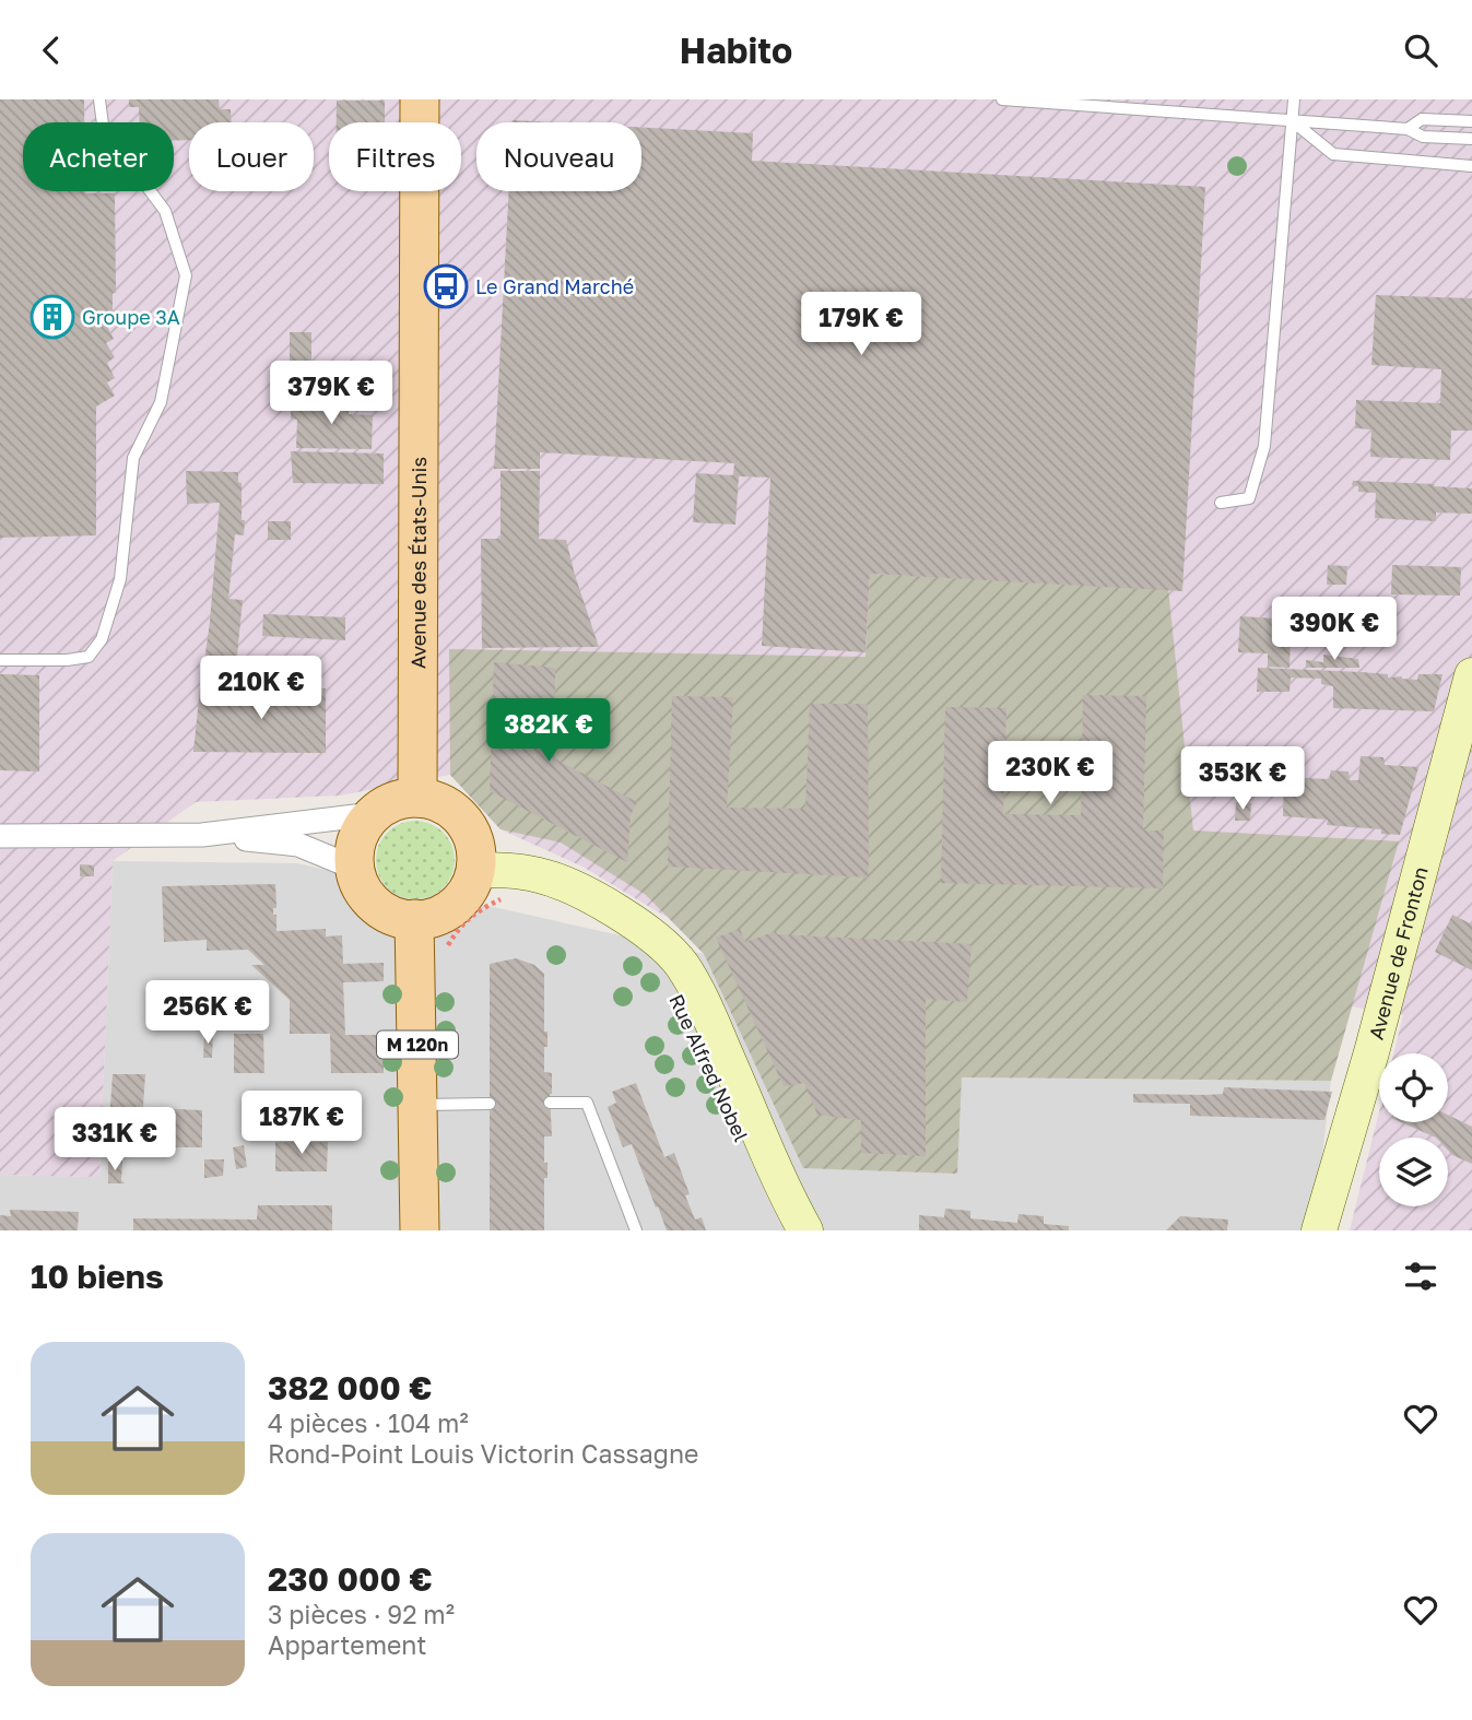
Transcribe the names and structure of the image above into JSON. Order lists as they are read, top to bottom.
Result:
{
  "streets": {
    "main road": ["Avenue des États-Unis", "M 120n"],
    "street": ["Avenue de Fronton", "Rue Alfred Nobel"]
  },
  "crossings": [
    ["Avenue des États-Unis", "M 120n"],
    ["Avenue des États-Unis", "Rue Alfred Nobel"],
    ["M 120n", "Rue Alfred Nobel"]
  ],
  "places": {
    "bus stop": ["Le Grand Marché"],
    "building": ["Groupe 3A"]
  },
  "page": {
    "header": "Habito",
    "chip": [
      "Acheter",
      "Louer",
      "Filtres",
      "Nouveau"
    ],
    "price": [
      "179K €",
      "379K €",
      "390K €",
      "210K €",
      "382K €",
      "230K €",
      "353K €",
      "256K €",
      "187K €",
      "331K €"
    ],
    "heading": "10 biens",
    "list": [
      {
        "name": "382 000 €",
        "note": "4 pièces · 104 m² · Rond-Point Louis Victorin Cassagne"
      },
      {
        "name": "230 000 €",
        "note": "3 pièces · 92 m² · Appartement"
      }
    ]
  }
}
